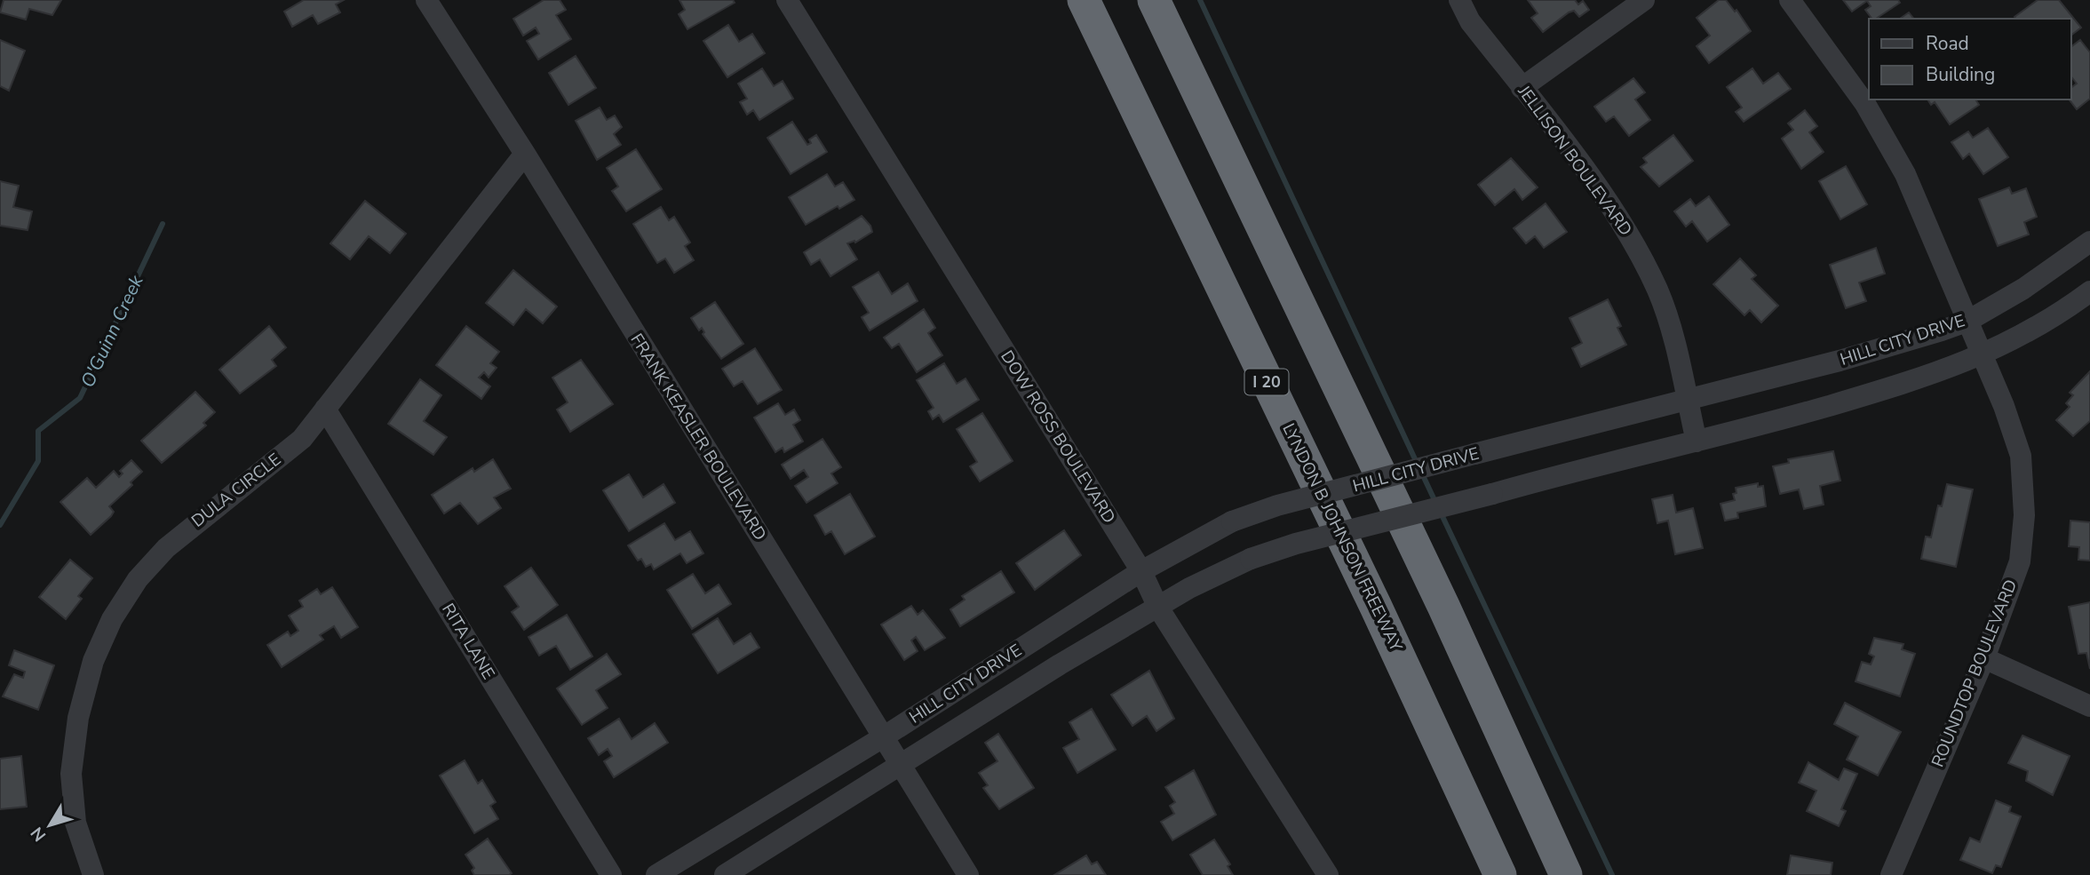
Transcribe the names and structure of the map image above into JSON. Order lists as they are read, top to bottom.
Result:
{
  "streets": {
    "highway": ["I 20", "LYNDON B JOHNSON FREEWAY"],
    "street": [
      "JELLISON BOULEVARD",
      "HILL CITY DRIVE",
      "FRANK KEASLER BOULEVARD",
      "DOW ROSS BOULEVARD",
      "DULA CIRCLE",
      "RITA LANE",
      "ROUNDTOP BOULEVARD"
    ]
  },
  "crossings": [
    ["JELLISON BOULEVARD", "HILL CITY DRIVE"],
    ["HILL CITY DRIVE", "FRANK KEASLER BOULEVARD"],
    ["HILL CITY DRIVE", "DOW ROSS BOULEVARD"],
    ["HILL CITY DRIVE", "ROUNDTOP BOULEVARD"],
    ["FRANK KEASLER BOULEVARD", "DULA CIRCLE"],
    ["DULA CIRCLE", "RITA LANE"]
  ],
  "water": ["O'Guinn Creek"],
  "legend": ["Road", "Building"],
  "north": "bottom left"
}
